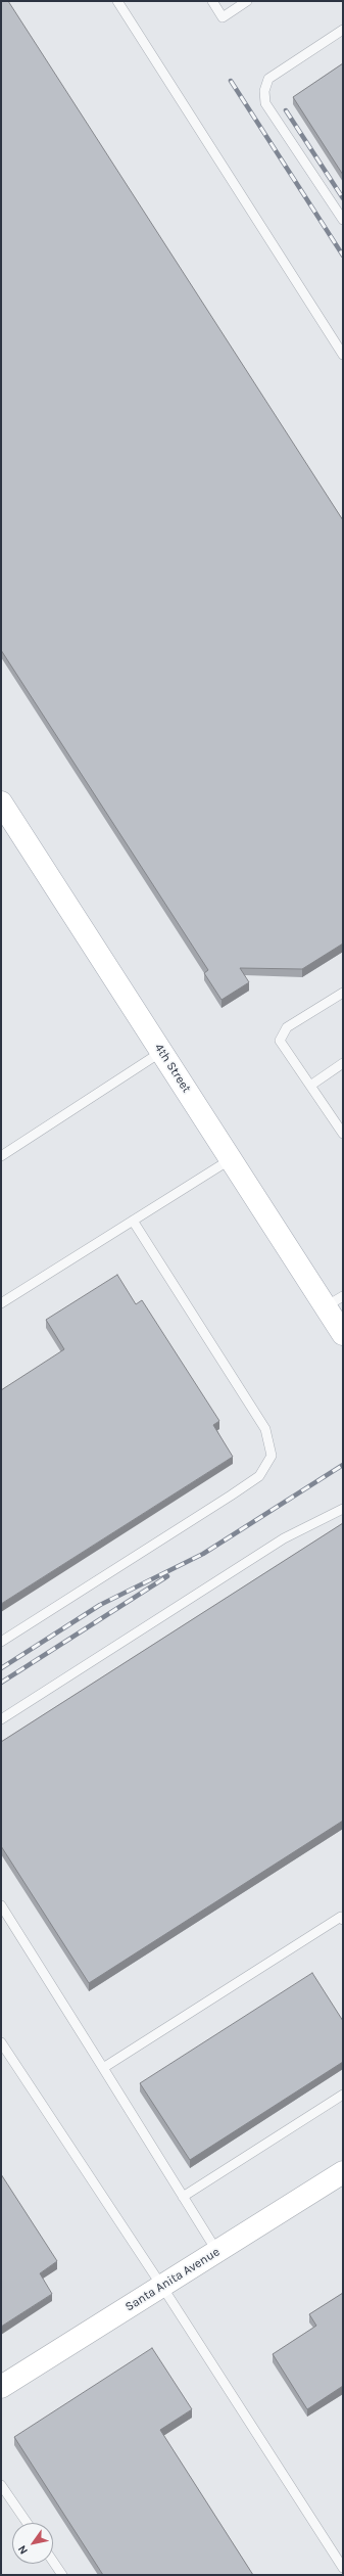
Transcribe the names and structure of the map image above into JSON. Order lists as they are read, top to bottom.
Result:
{
  "streets": {
    "main road": ["4th Street", "Santa Anita Avenue"]
  },
  "north": "bottom left"
}
